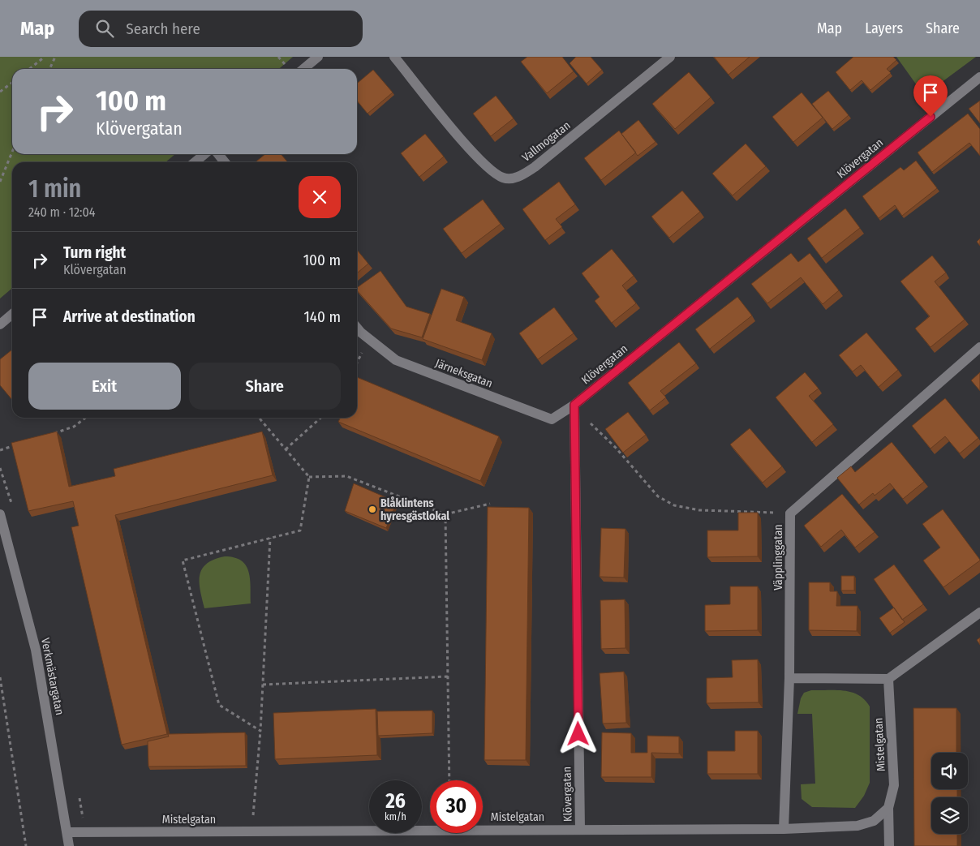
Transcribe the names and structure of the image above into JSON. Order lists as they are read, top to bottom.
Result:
{
  "streets": {
    "street": [
      "Vallmogatan",
      "Klövergatan",
      "Järneksgatan",
      "Väpplinggatan",
      "Verkmästargatan",
      "Mistelgatan"
    ]
  },
  "crossings": [
    ["Klövergatan", "Järneksgatan"],
    ["Klövergatan", "Mistelgatan"],
    ["Väpplinggatan", "Mistelgatan"],
    ["Verkmästargatan", "Mistelgatan"]
  ],
  "places": ["Blåklintens hyresgästlokal"],
  "page": {
    "header": "Map",
    "search": "Search here",
    "nav": ["Map", "Layers", "Share"],
    "turn": ["100 m", "Klövergatan"],
    "heading": ["1 min", "240 m · 12:04"],
    "list": [
      {
        "name": "Turn right",
        "note": "Klövergatan",
        "value": "100 m"
      },
      {
        "name": "Arrive at destination",
        "value": "140 m"
      }
    ],
    "buttons": ["Exit", "Share"],
    "speed": "26 km/h",
    "limit": "30"
  }
}
